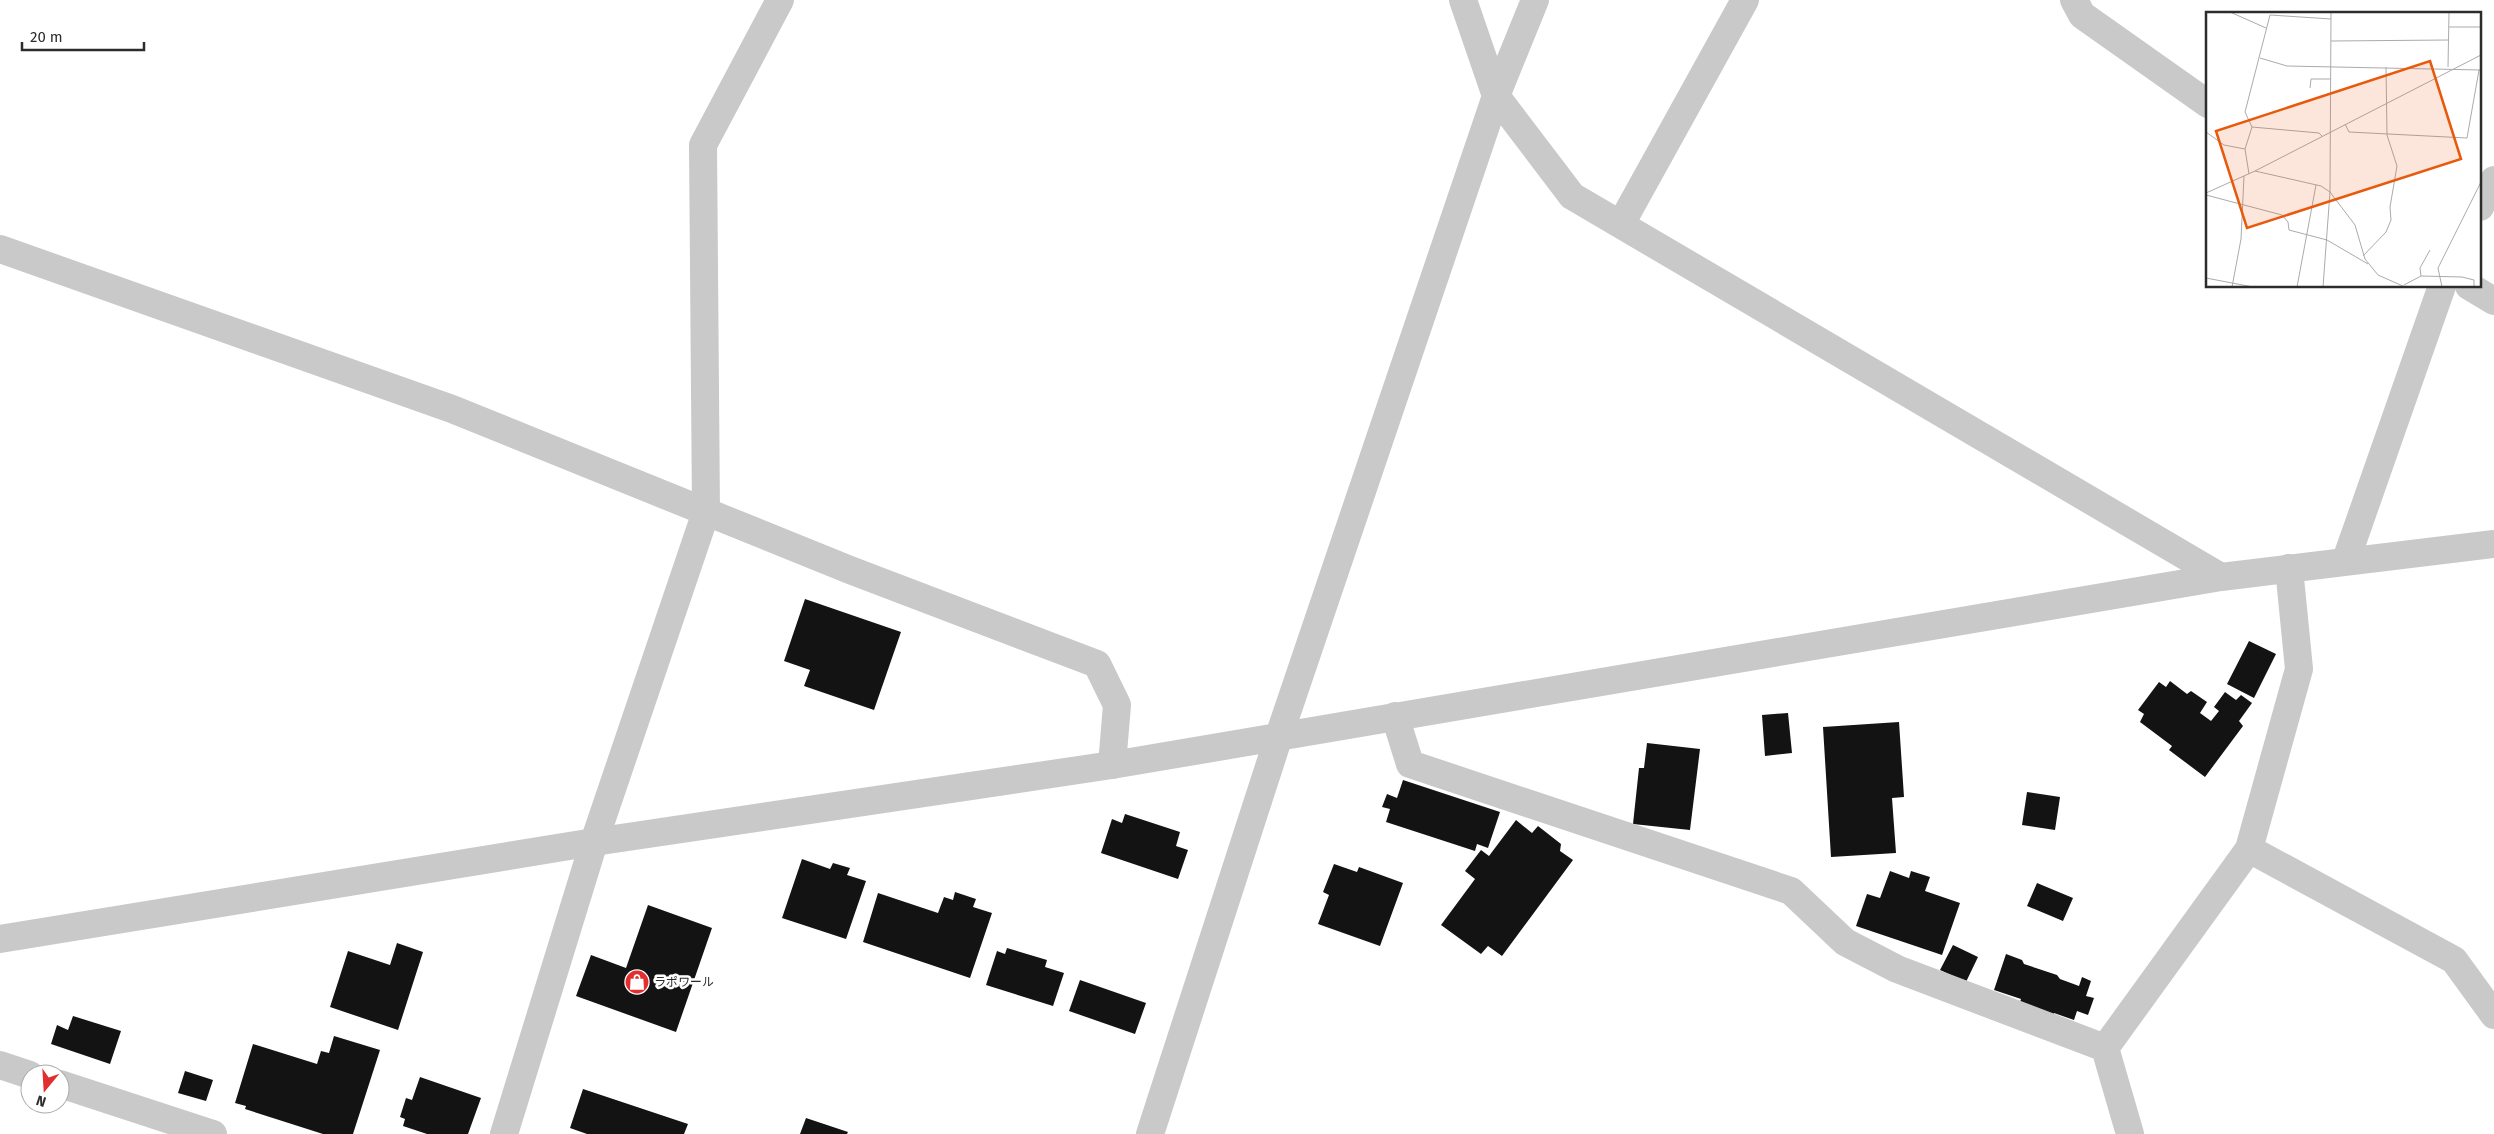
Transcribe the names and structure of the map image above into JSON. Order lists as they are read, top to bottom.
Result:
{
  "places": {
    "shop": ["ラポワール"]
  },
  "scale_bar": "20 m",
  "north": "bottom"
}
